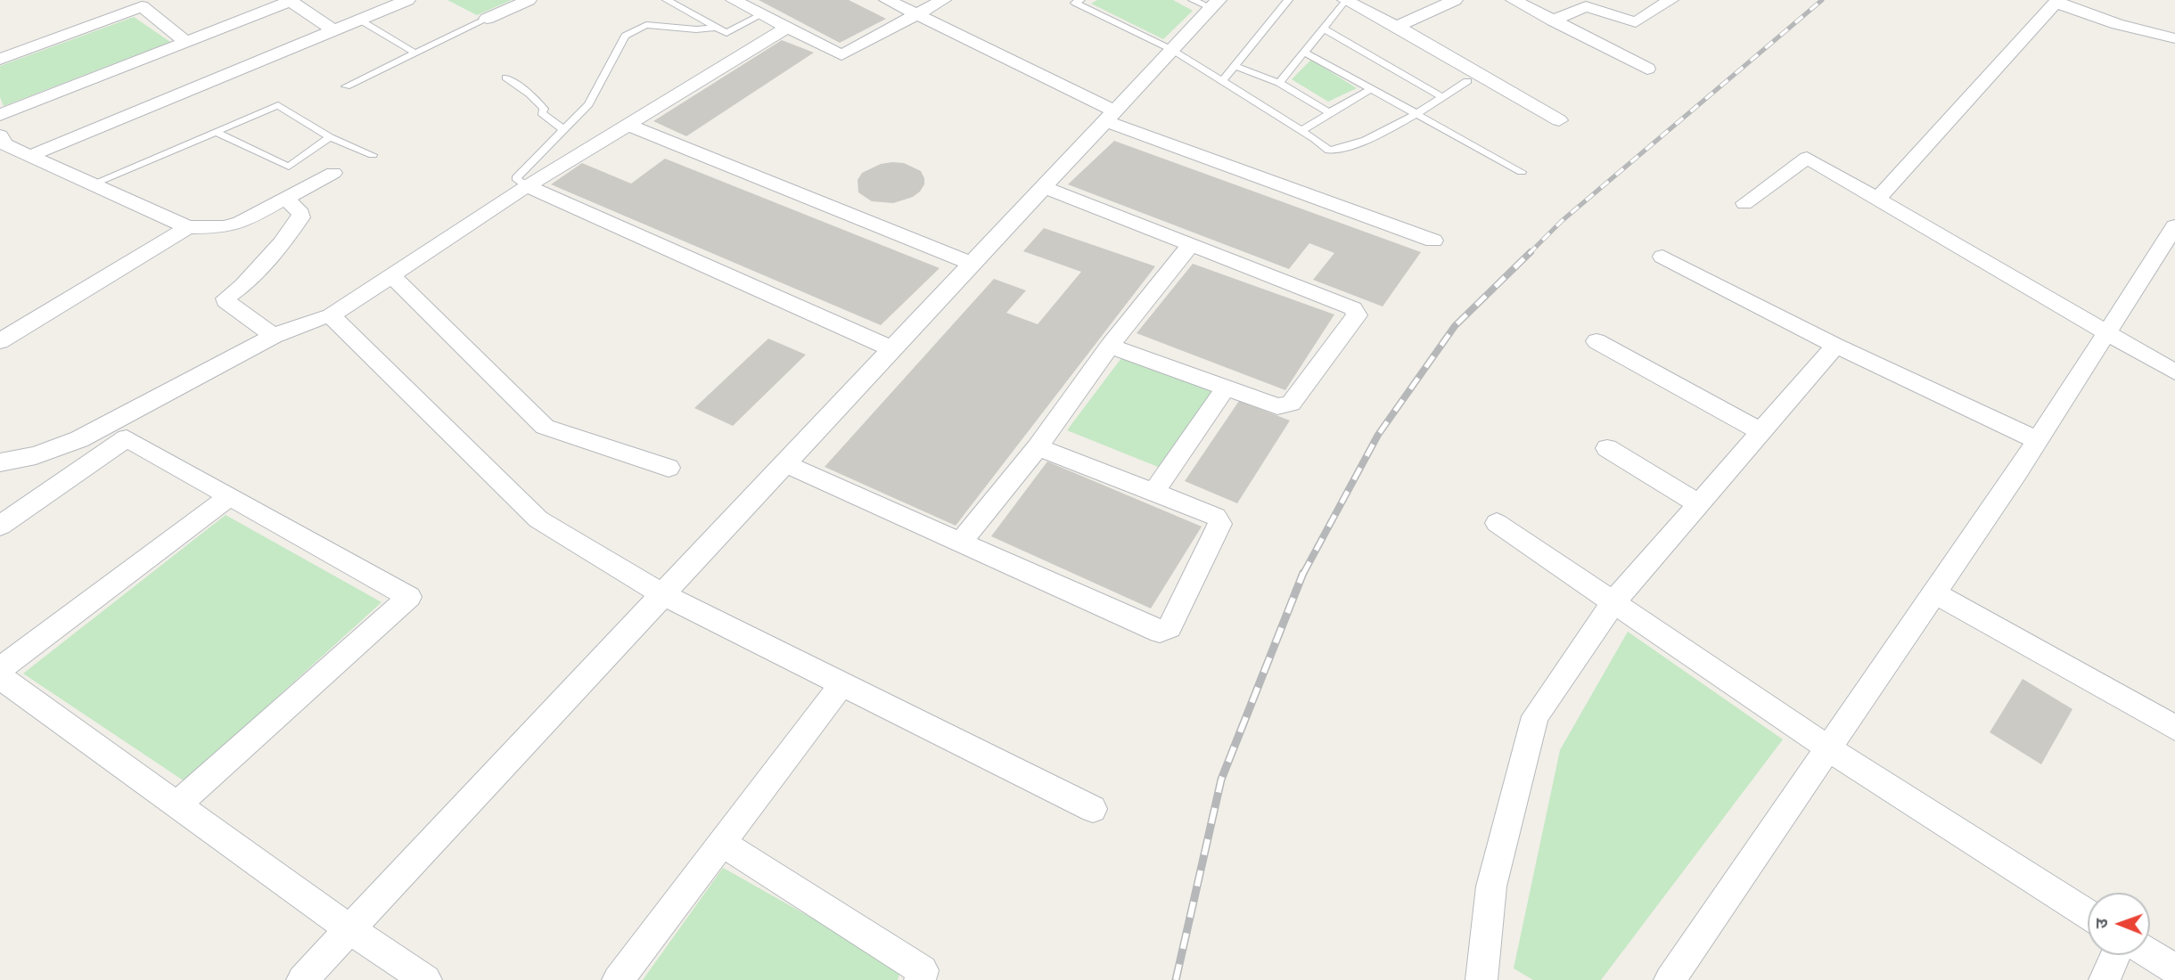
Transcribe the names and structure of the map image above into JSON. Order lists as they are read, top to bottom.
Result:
{
  "north": "left"
}
